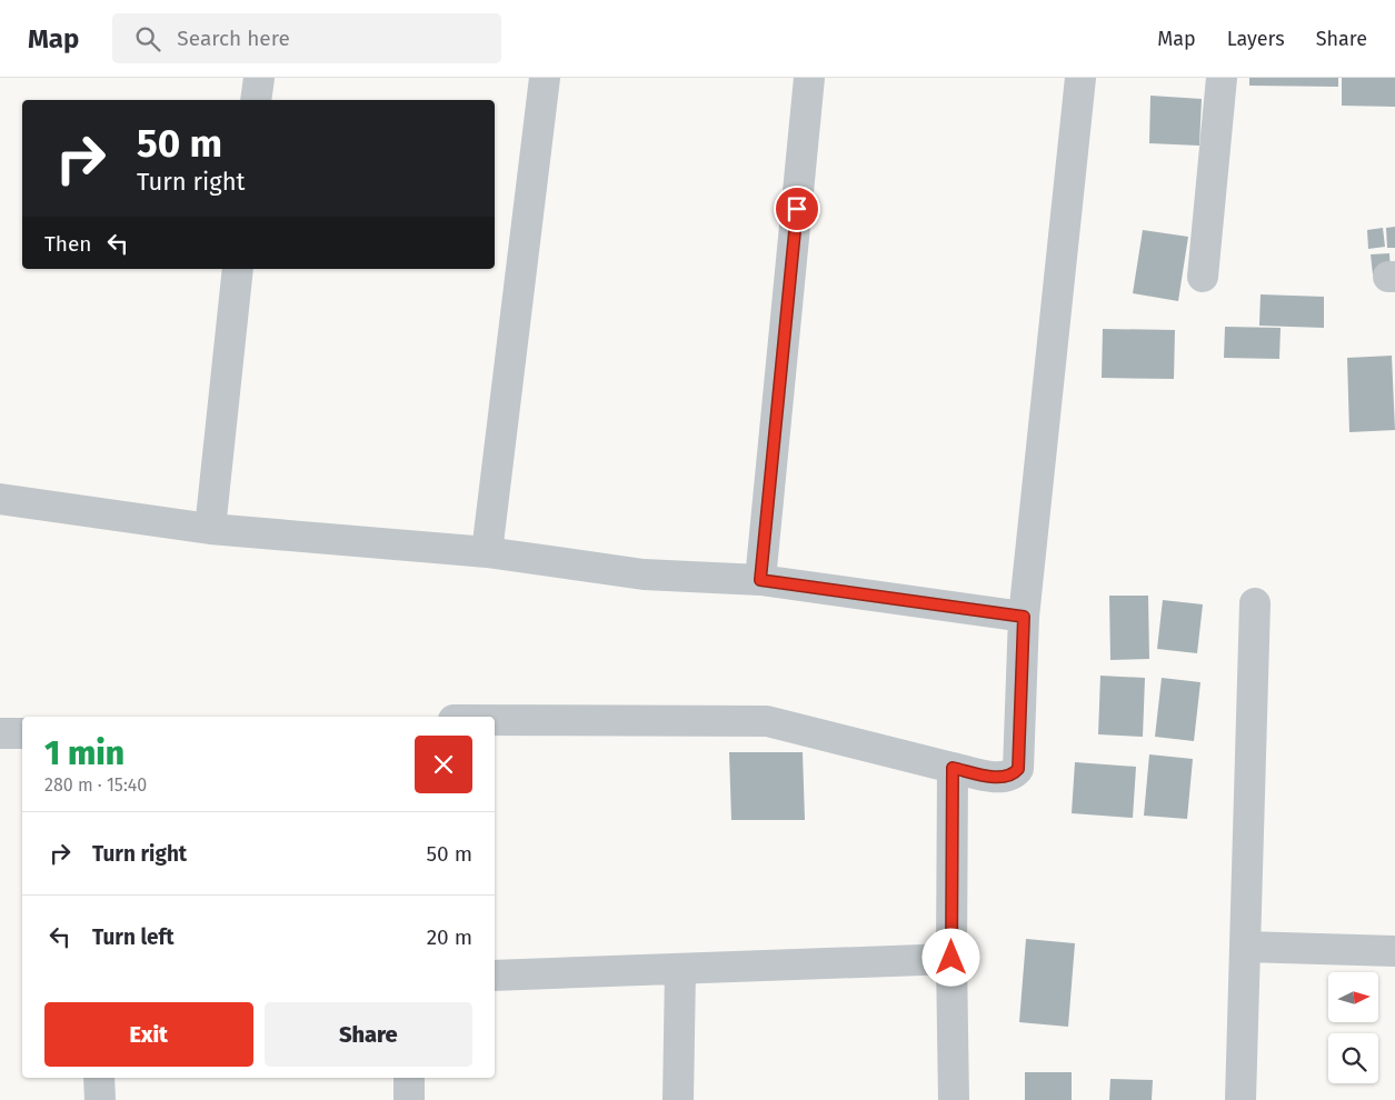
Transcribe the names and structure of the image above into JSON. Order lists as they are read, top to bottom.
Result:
{
  "north": "right",
  "page": {
    "header": "Map",
    "search": "Search here",
    "nav": ["Map", "Layers", "Share"],
    "turn": ["50 m", "Turn right"],
    "then": "Then",
    "heading": ["1 min", "280 m · 15:40"],
    "list": [
      {
        "name": "Turn right",
        "value": "50 m"
      },
      {
        "name": "Turn left",
        "value": "20 m"
      }
    ],
    "buttons": ["Exit", "Share"]
  }
}
